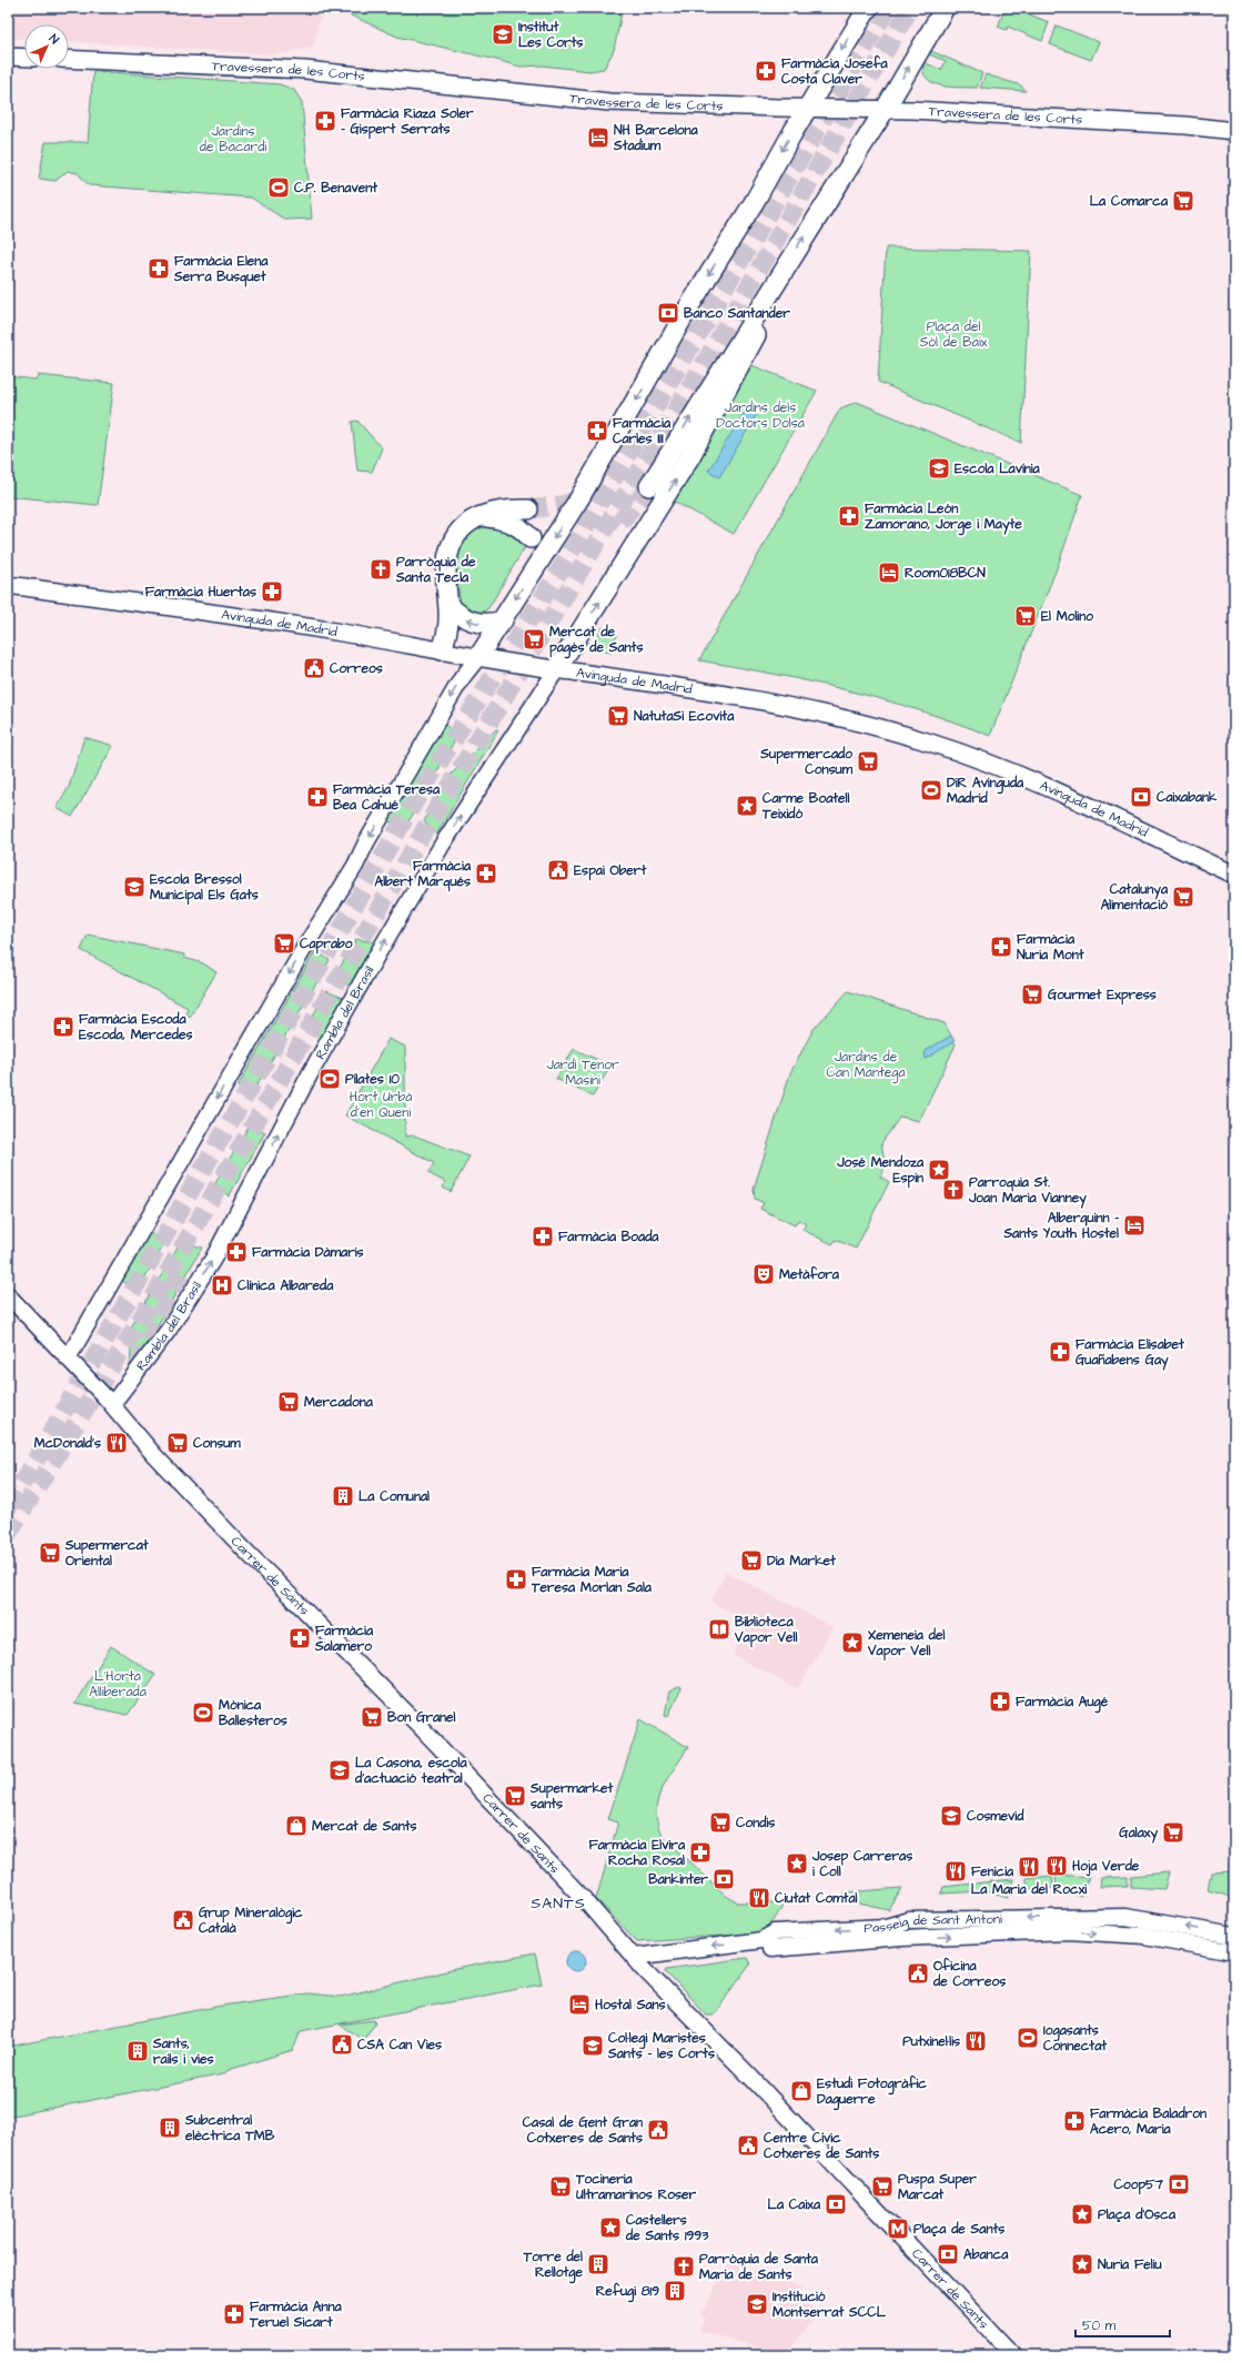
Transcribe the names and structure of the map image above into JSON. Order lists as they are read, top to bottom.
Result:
{
  "streets": {
    "main road": ["Travessera de les Corts", "Avinguda de Madrid"],
    "street": ["Rambla del Brasil", "Carrer de Sants", "Passeig de Sant Antoni"]
  },
  "crossings": [
    ["Avinguda de Madrid", "Rambla del Brasil"],
    ["Rambla del Brasil", "Carrer de Sants"],
    ["Carrer de Sants", "Passeig de Sant Antoni"]
  ],
  "districts": ["SANTS"],
  "parks": [
    "Jardins de Bacardí",
    "Plaça del Sòl de Baix",
    "Jardins dels Doctors Dolsa",
    "Jardins de Can Mantega",
    "Jardí Tenor Masini",
    "Hort Urbà d'en Queni",
    "L'Horta Alliberada"
  ],
  "places": {
    "school or university": [
      "Institut Les Corts",
      "Escola Lavínia",
      "Escola Bressol Municipal Els Gats",
      "La Casona, escola d'actuació teatral",
      "Cosmevid",
      "Col·legi Maristes Sants - les Corts",
      "Institució Montserrat SCCL"
    ],
    "pharmacy": [
      "Farmàcia Josefa Costa Claver",
      "Farmàcia Riaza Soler - Gispert Serrats",
      "Farmàcia Elena Serra Busquet",
      "Farmàcia Carles III",
      "Farmàcia León Zamorano, Jorge i Mayte",
      "Farmàcia Huertas",
      "Farmàcia Teresa Bea Cahué",
      "Farmàcia Albert Marqués",
      "Farmàcia Nuria Mont",
      "Farmàcia Escoda Escoda, Mercedes",
      "Farmàcia Boada",
      "Farmàcia Dàmaris",
      "Farmàcia Elisabet Guañabens Gay",
      "Farmàcia Maria Teresa Morlan Sala",
      "Farmàcia Salamero",
      "Farmàcia Augé",
      "Farmàcia Elvira Rocha Rosal",
      "Farmàcia Baladron Acero, Maria",
      "Farmàcia Anna Teruel Sicart"
    ],
    "hotel": [
      "NH Barcelona Stadium",
      "Room018BCN",
      "Alberguinn - Sants Youth Hostel",
      "Hostal Sans"
    ],
    "sports": [
      "C.P. Benavent",
      "DiR Avinguda Madrid",
      "Pilates 10",
      "Mònica Ballesteros",
      "Iogasants Connectat"
    ],
    "supermarket": [
      "La Comarca",
      "El Molino",
      "Mercat de pagès de Sants",
      "NatutaSì Ecovita",
      "Supermercado Consum",
      "Catalunya Alimentació",
      "Caprabo",
      "Gourmet Express",
      "Mercadona",
      "Consum",
      "Supermercat Oriental",
      "Dia Market",
      "Bon Granel",
      "Supermarket sants",
      "Condis",
      "Galaxy",
      "Tocineria Ultramarinos Roser",
      "Puspa Super Marcat"
    ],
    "bank": [
      "Banco Santander",
      "Caixabank",
      "Bankinter",
      "Coop57",
      "La Caixa",
      "Abanca"
    ],
    "church": ["Parròquia de Santa Tecla", "Parroquia St. Joan Maria Vianney", "Parròquia de Santa Maria de Sants"],
    "public building": [
      "Correos",
      "Espai Obert",
      "Grup Mineralògic Català",
      "Oficina de Correos",
      "CSA Can Vies",
      "Casal de Gent Gran Cotxeres de Sants",
      "Centre Cívic Cotxeres de Sants"
    ],
    "place": [
      "Carme Boatell Teixidó",
      "José Mendoza Espin",
      "Xemeneia del Vapor Vell",
      "Josep Carreras i Coll",
      "Plaça d'Osca",
      "Castellers de Sants 1993",
      "Nuria Feliu"
    ],
    "theatre": ["Metàfora"],
    "hospital": ["Clínica Albareda"],
    "restaurant": [
      "McDonald's",
      "Hoja Verde",
      "La Maria del Rocxi",
      "Fenicia",
      "Ciutat Comtal",
      "Putxinel·lis"
    ],
    "building": [
      "La Comunal",
      "Sants, rails i vies",
      "Subcentral elèctrica TMB",
      "Torre del Rellotge",
      "Refugi 819"
    ],
    "library": ["Biblioteca Vapor Vell"],
    "shop": ["Mercat de Sants", "Estudi Fotogràfic Daguerre"],
    "metro station": ["Plaça de Sants"]
  },
  "scale_bar": "50 m",
  "north": "top right"
}
